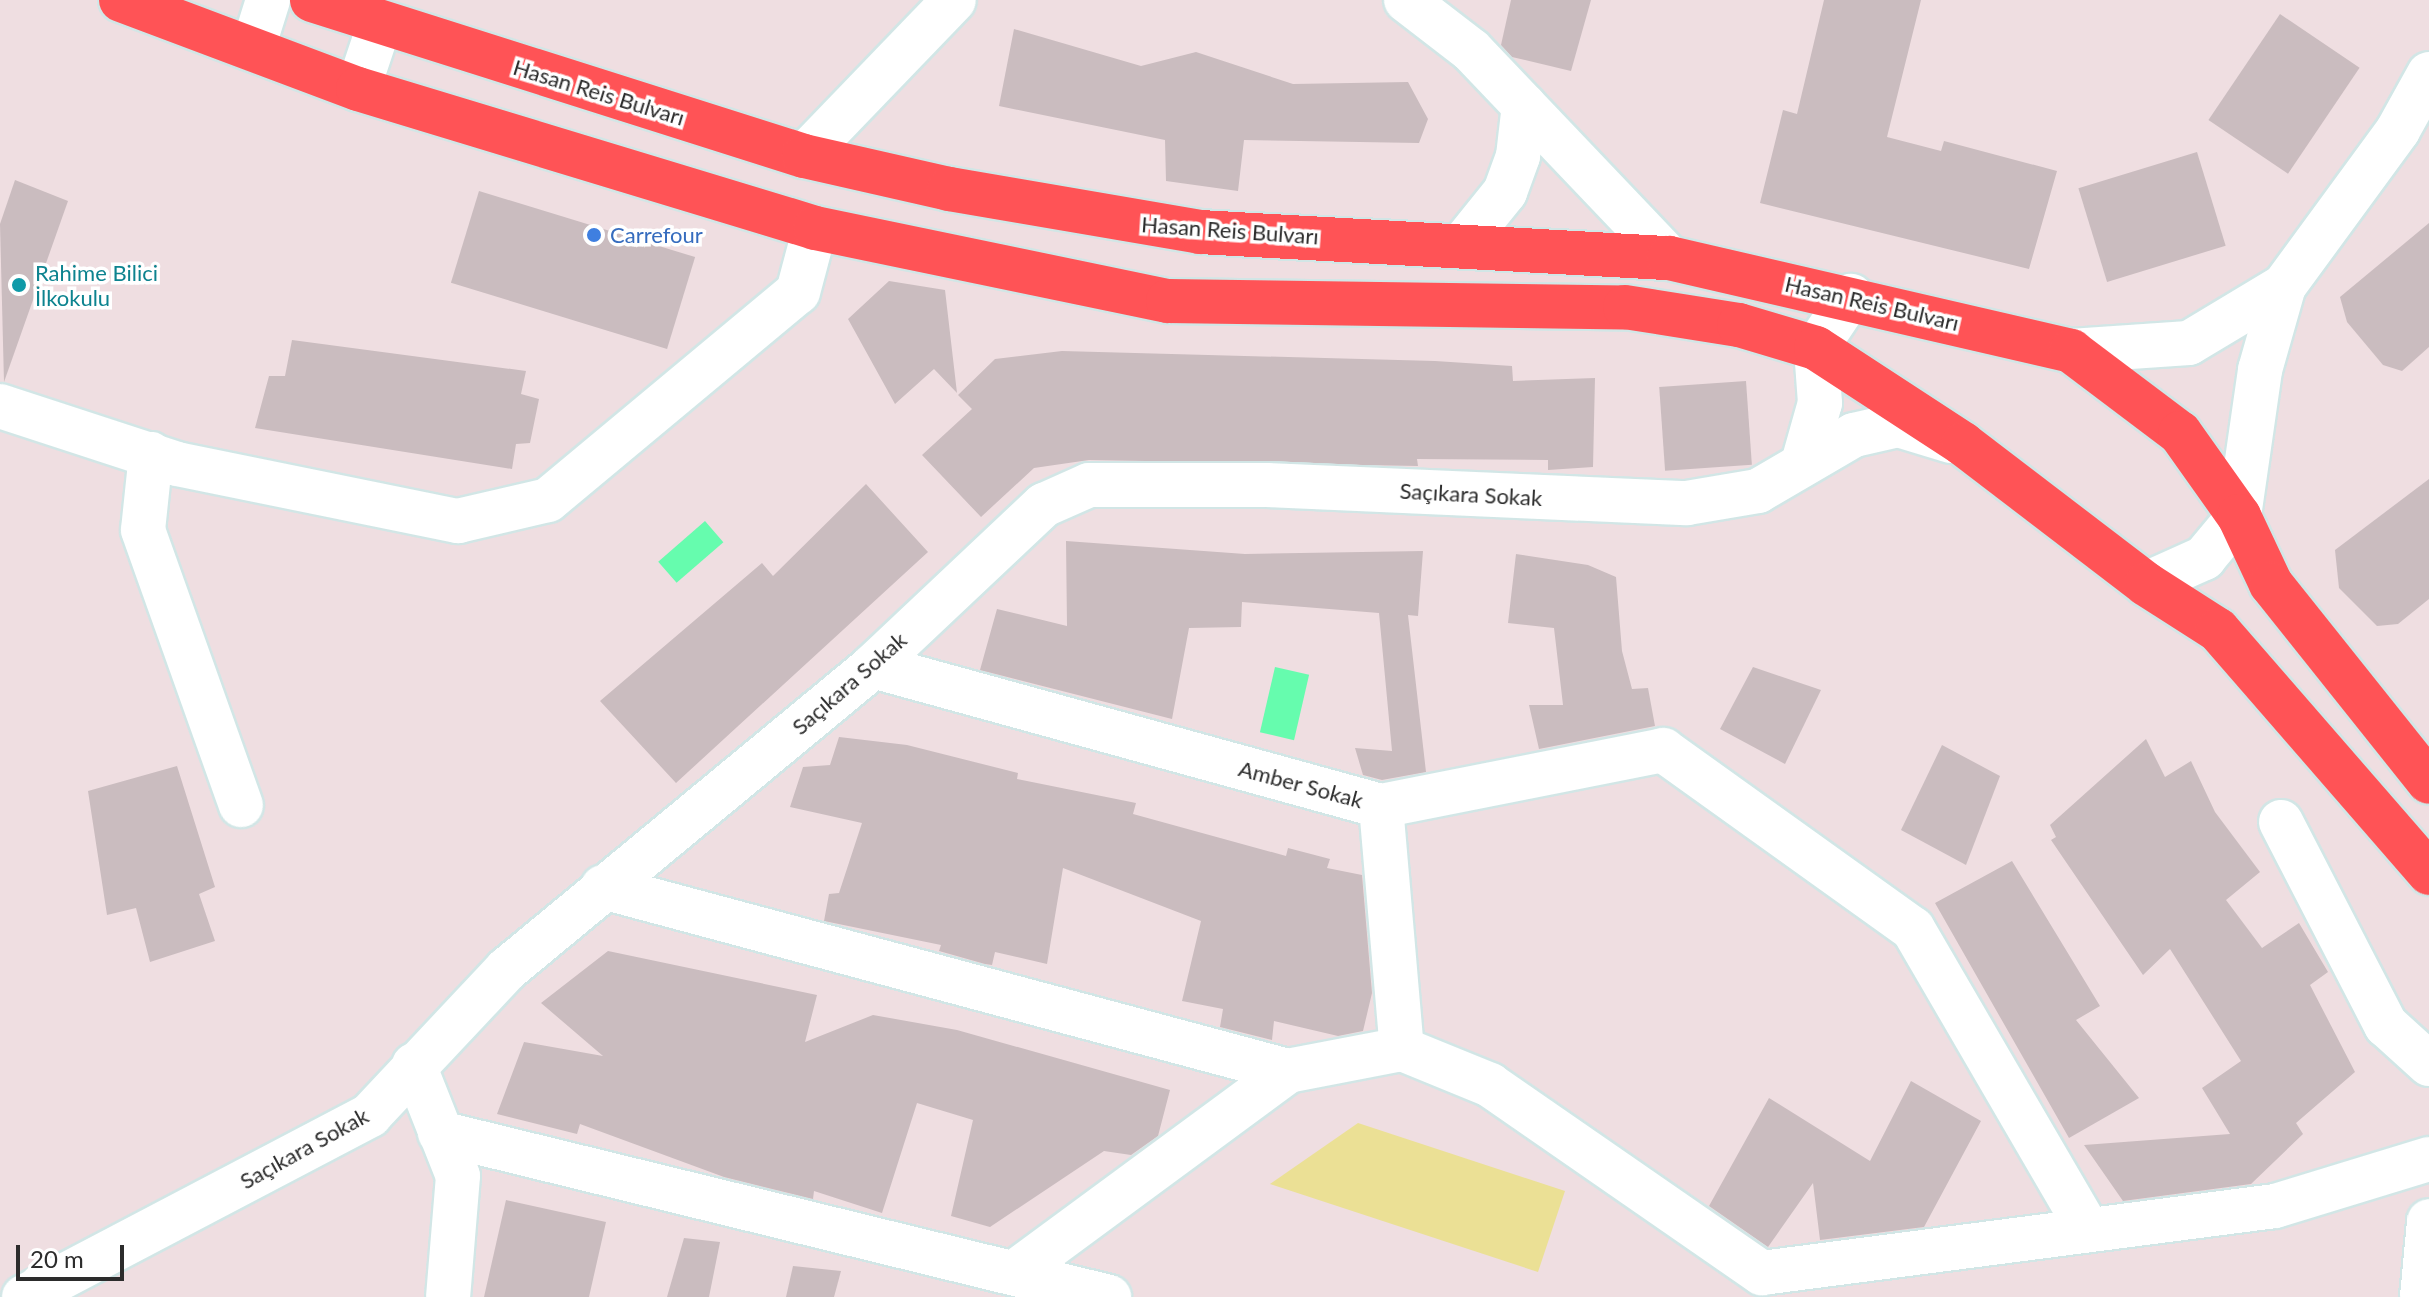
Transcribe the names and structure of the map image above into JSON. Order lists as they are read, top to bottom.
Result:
{
  "streets": {
    "main road": ["Hasan Reis Bulvarı"],
    "street": ["Saçıkara Sokak", "Amber Sokak"]
  },
  "crossings": [
    ["Saçıkara Sokak", "Amber Sokak"]
  ],
  "places": ["Carrefour", "Rahime Bilici İlkokulu"],
  "scale_bar": "20 m"
}
